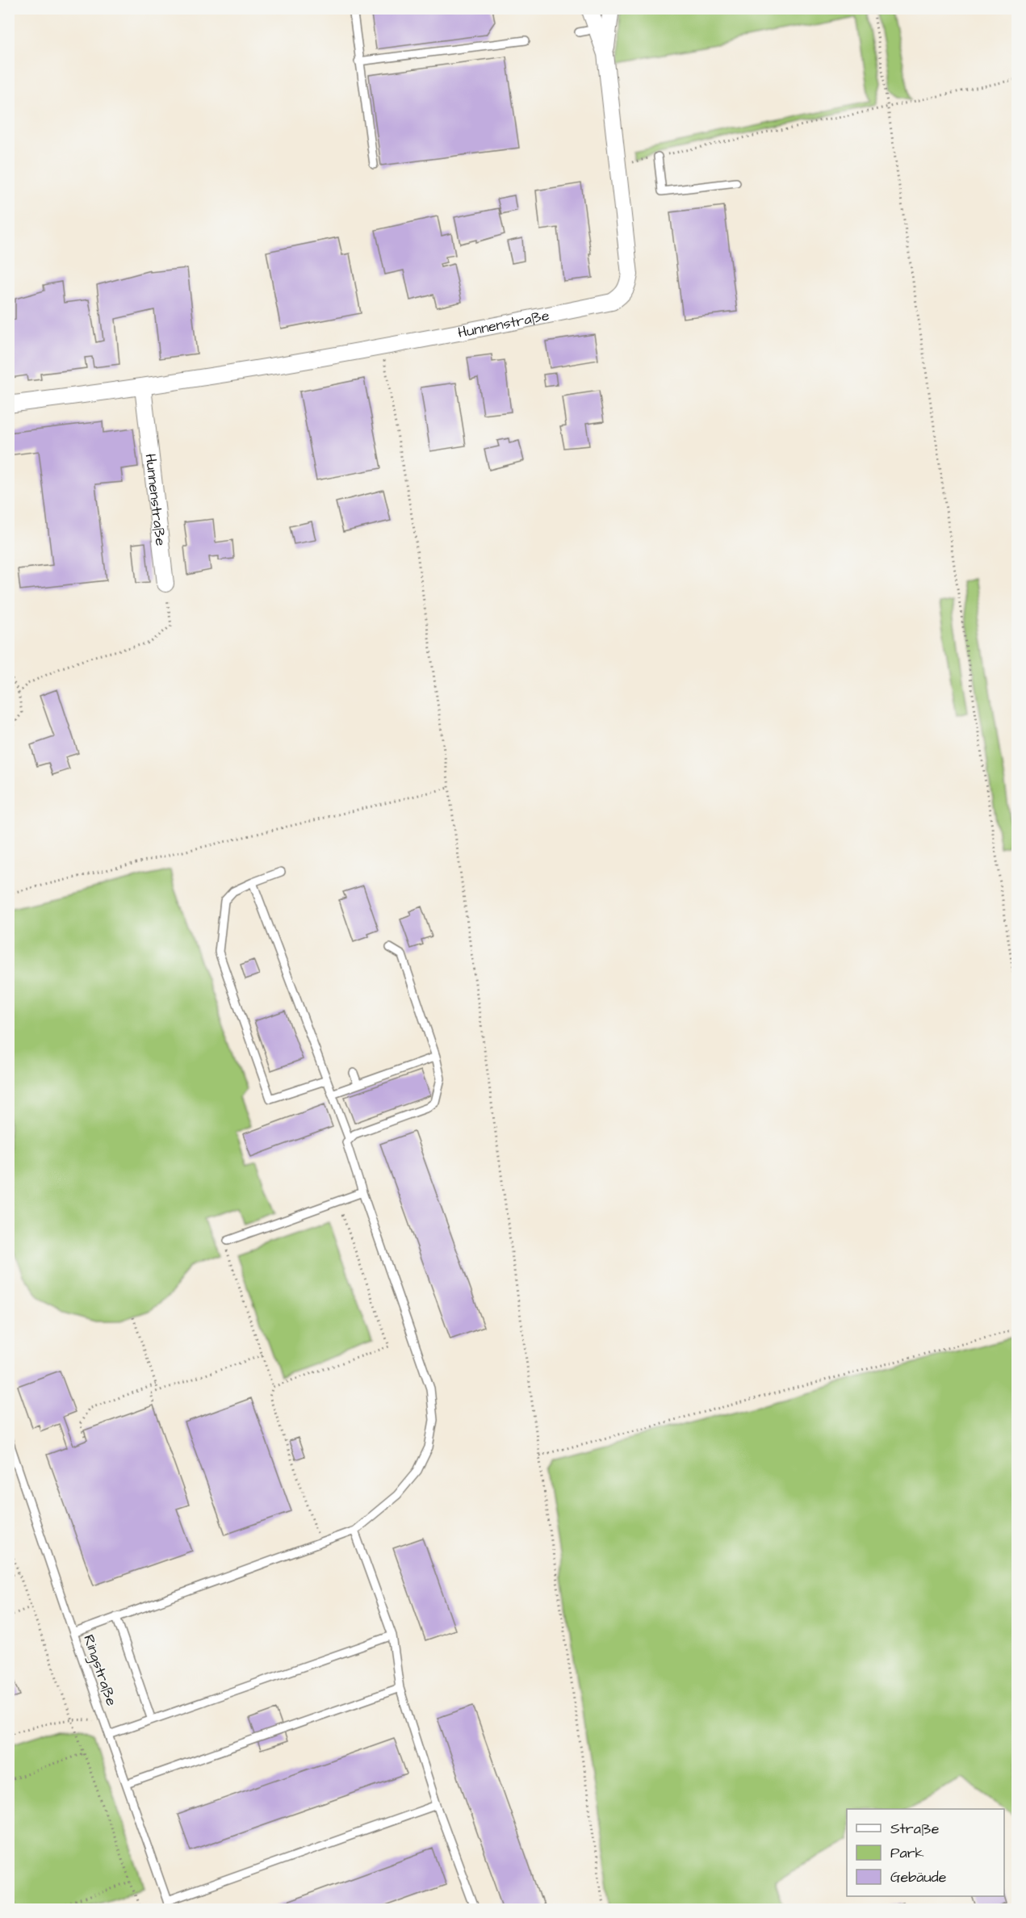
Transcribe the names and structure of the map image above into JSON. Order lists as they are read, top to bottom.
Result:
{
  "streets": {
    "street": ["Hunnenstraße"],
    "lane": ["Ringstraße"]
  },
  "legend": ["Straße", "Park", "Gebäude"]
}
